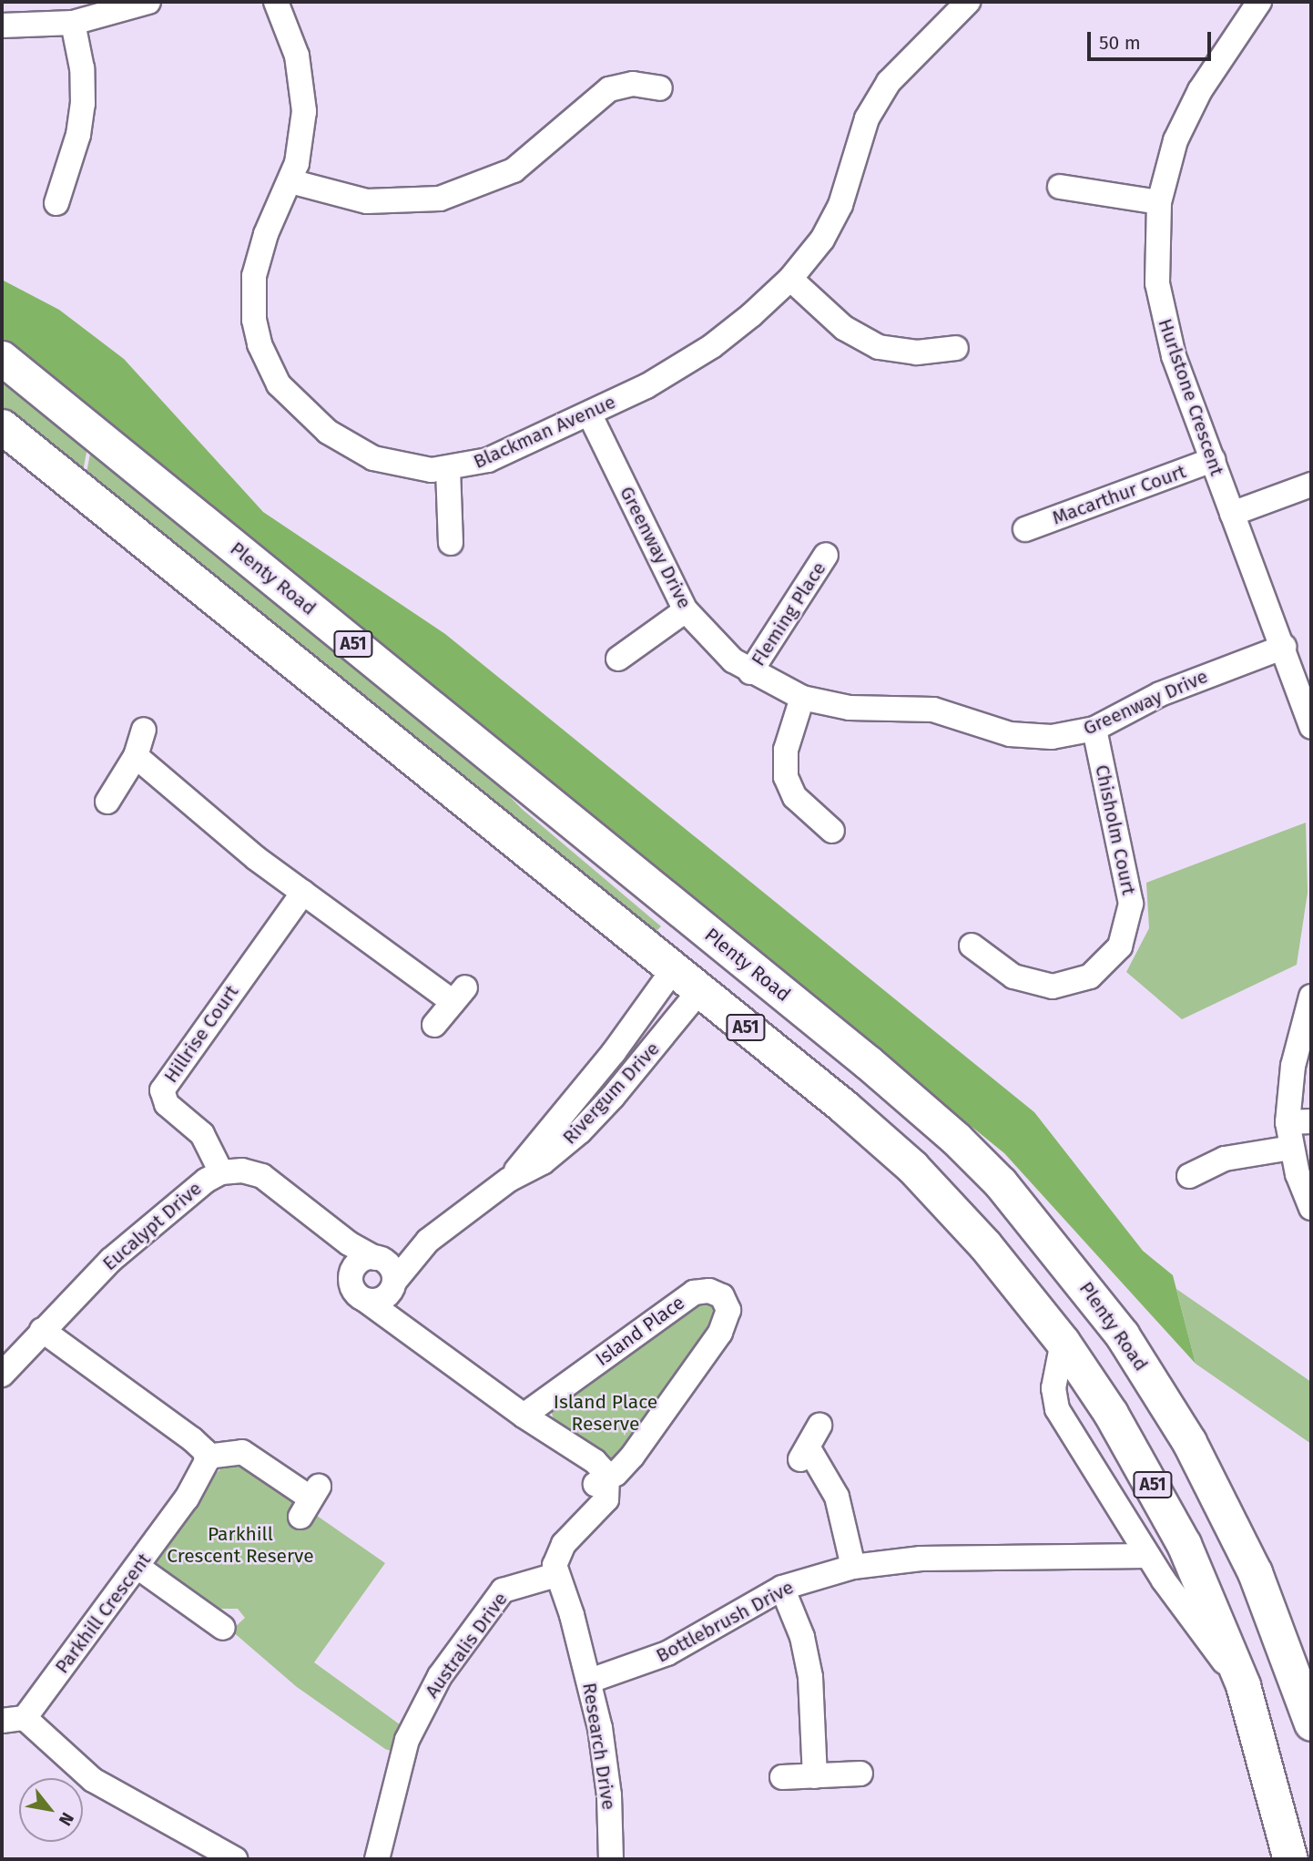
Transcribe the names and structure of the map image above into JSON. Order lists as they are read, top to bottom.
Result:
{
  "streets": {
    "highway": ["Plenty Road", "A51"],
    "street": [
      "Hurlstone Crescent",
      "Blackman Avenue",
      "Macarthur Court",
      "Greenway Drive",
      "Fleming Place",
      "Chisholm Court",
      "Hillrise Court",
      "Rivergum Drive",
      "Eucalypt Drive",
      "Island Place",
      "Parkhill Crescent",
      "Bottlebrush Drive",
      "Australis Drive",
      "Research Drive"
    ]
  },
  "crossings": [
    ["Hurlstone Crescent", "Macarthur Court"],
    ["Hurlstone Crescent", "Greenway Drive"],
    ["Blackman Avenue", "Greenway Drive"],
    ["Greenway Drive", "Fleming Place"],
    ["Greenway Drive", "Chisholm Court"],
    ["A51", "Rivergum Drive"],
    ["Hillrise Court", "Eucalypt Drive"],
    ["Rivergum Drive", "Eucalypt Drive"],
    ["Bottlebrush Drive", "Research Drive"],
    ["Australis Drive", "Research Drive"]
  ],
  "parks": ["Island Place Reserve", "Parkhill Crescent Reserve"],
  "scale_bar": "50 m",
  "north": "bottom right"
}
